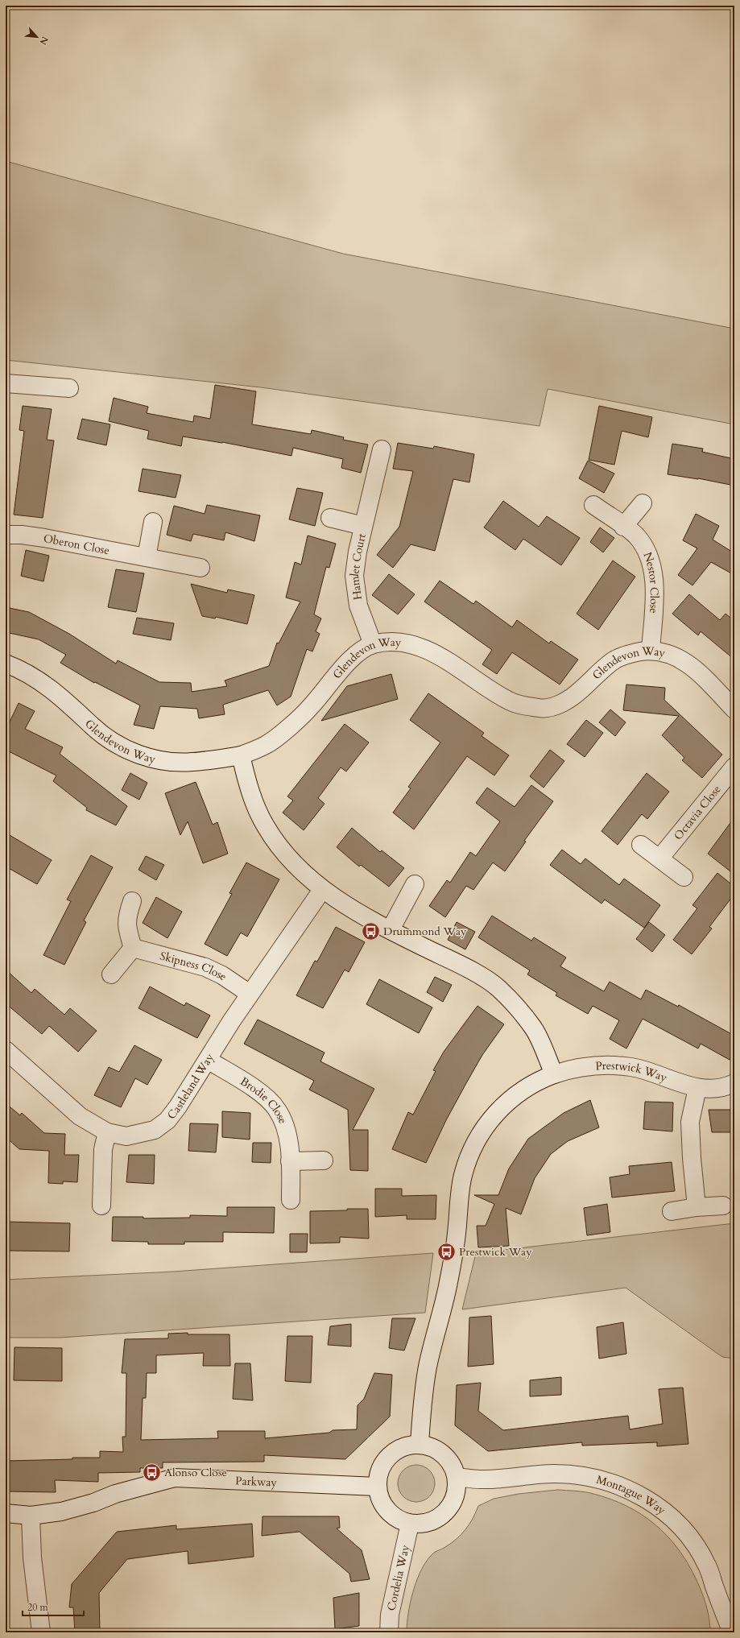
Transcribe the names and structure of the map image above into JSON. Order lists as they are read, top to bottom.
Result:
{
  "streets": {
    "street": [
      "Oberon Close",
      "Hamlet Court",
      "Nestor Close",
      "Glendevon Way",
      "Octavia Close",
      "Skipness Close",
      "Prestwick Way",
      "Castleland Way",
      "Brodie Close",
      "Parkway",
      "Montague Way",
      "Cordelia Way"
    ]
  },
  "crossings": [
    ["Hamlet Court", "Glendevon Way"],
    ["Nestor Close", "Glendevon Way"],
    ["Skipness Close", "Castleland Way"],
    ["Prestwick Way", "Parkway"],
    ["Prestwick Way", "Montague Way"],
    ["Prestwick Way", "Cordelia Way"],
    ["Castleland Way", "Brodie Close"],
    ["Parkway", "Montague Way"],
    ["Parkway", "Cordelia Way"],
    ["Montague Way", "Cordelia Way"]
  ],
  "places": {
    "bus stop": ["Drummond Way", "Prestwick Way", "Alonso Close"]
  },
  "scale_bar": "20 m",
  "north": "bottom right"
}
